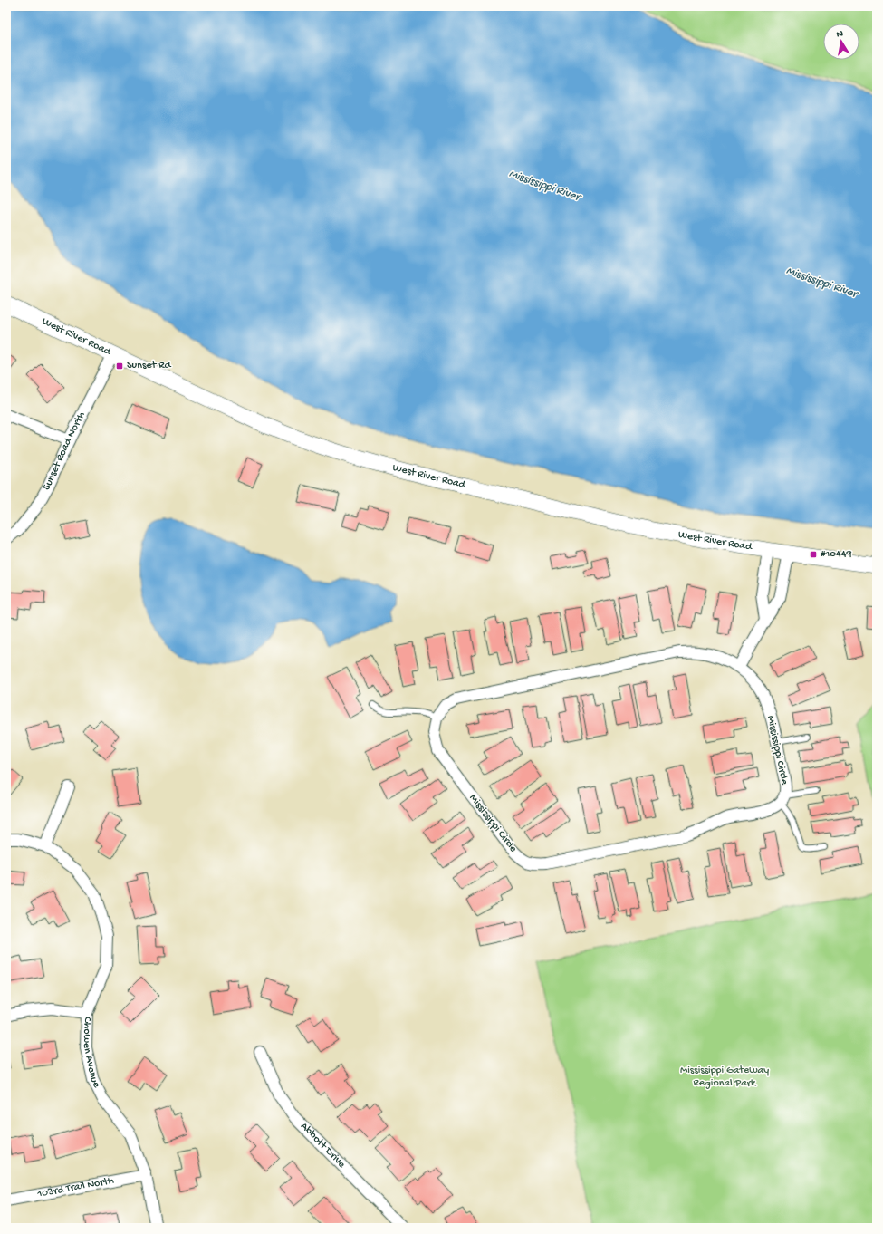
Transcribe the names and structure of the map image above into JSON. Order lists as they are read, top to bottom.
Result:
{
  "streets": {
    "street": [
      "West River Road",
      "Sunset Road North",
      "Mississippi Circle",
      "Chowen Avenue",
      "Abbott Drive",
      "103rd Trail North"
    ]
  },
  "crossings": [
    ["West River Road", "Sunset Road North"],
    ["Chowen Avenue", "103rd Trail North"]
  ],
  "water": ["Mississippi River"],
  "parks": ["Mississippi Gateway Regional Park"],
  "places": {
    "transit": ["Sunset Rd", "#10449"]
  },
  "north": "top"
}
